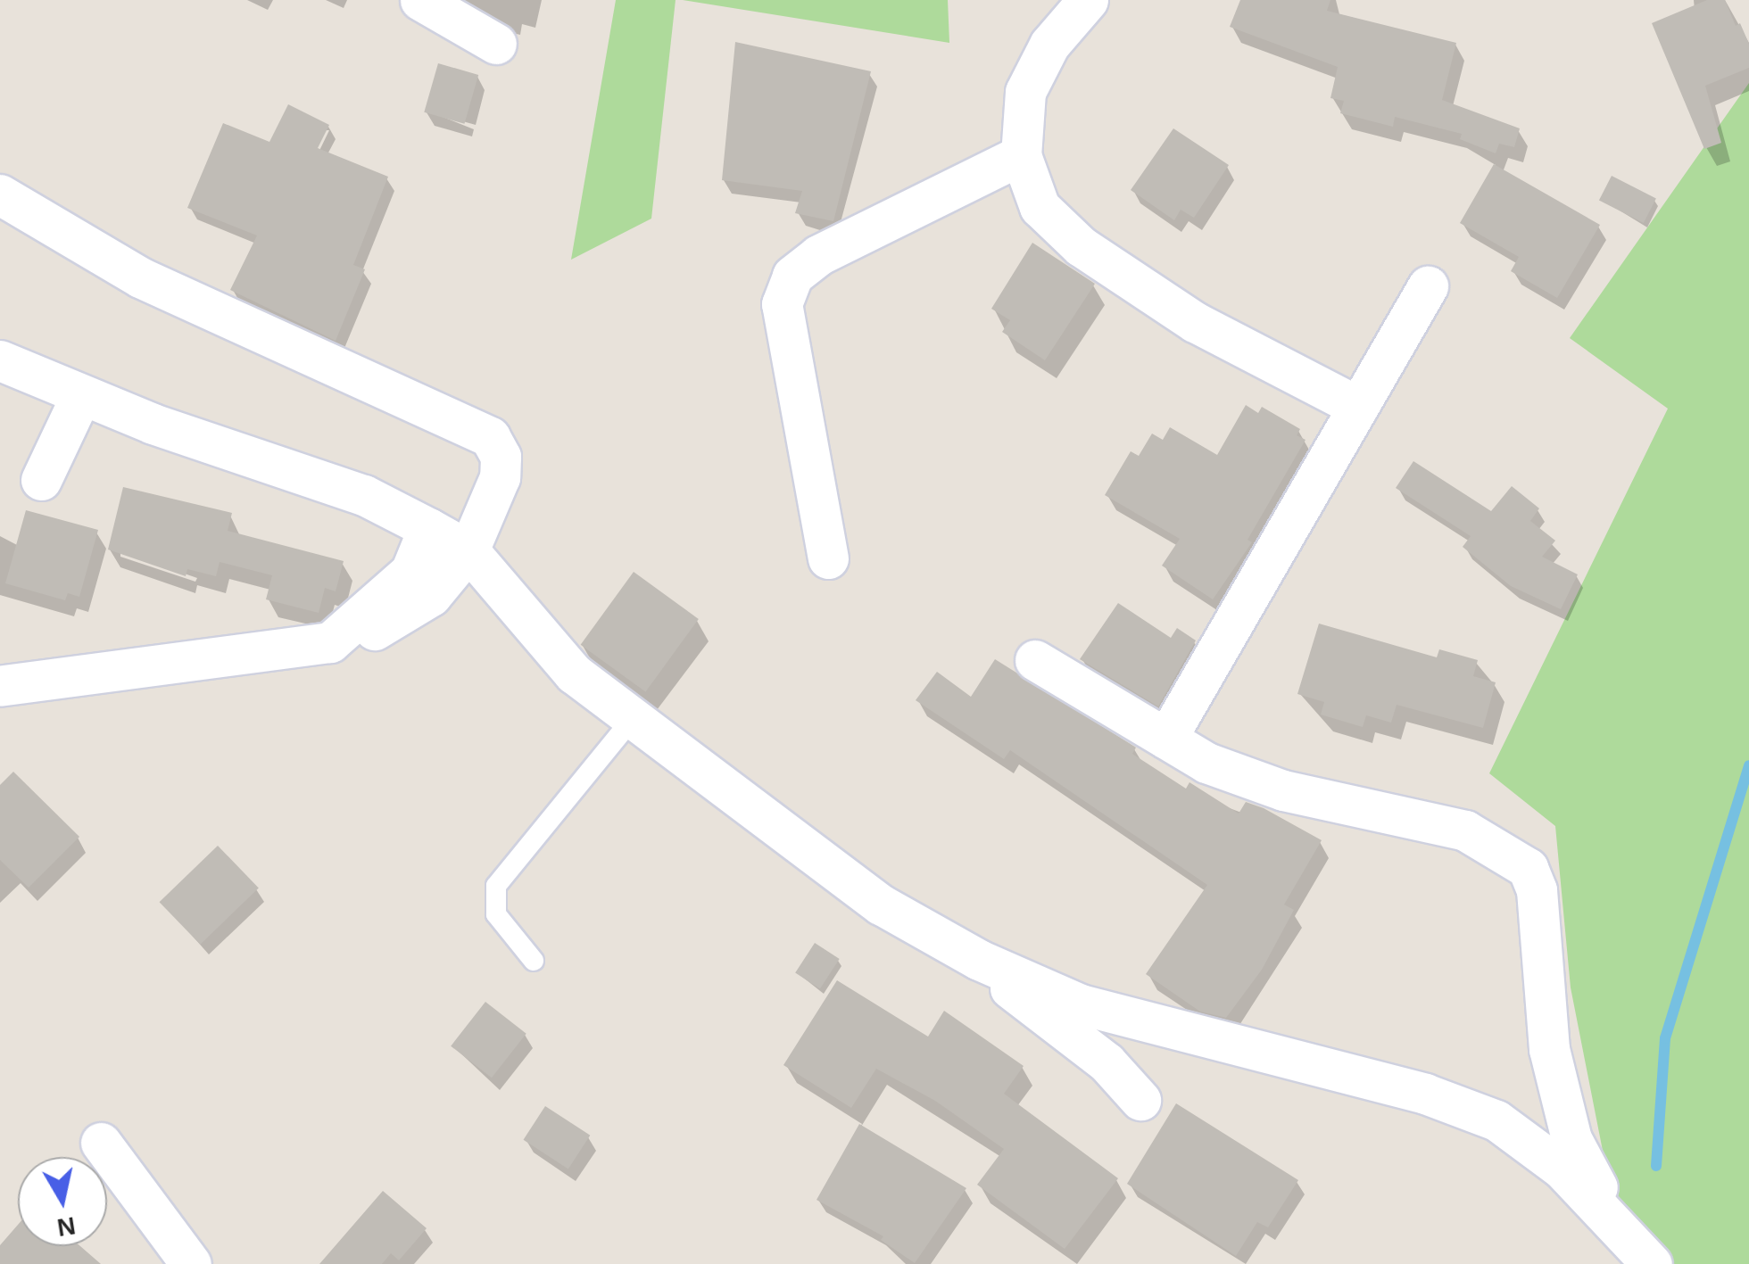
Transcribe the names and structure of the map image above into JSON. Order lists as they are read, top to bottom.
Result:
{
  "north": "bottom"
}
